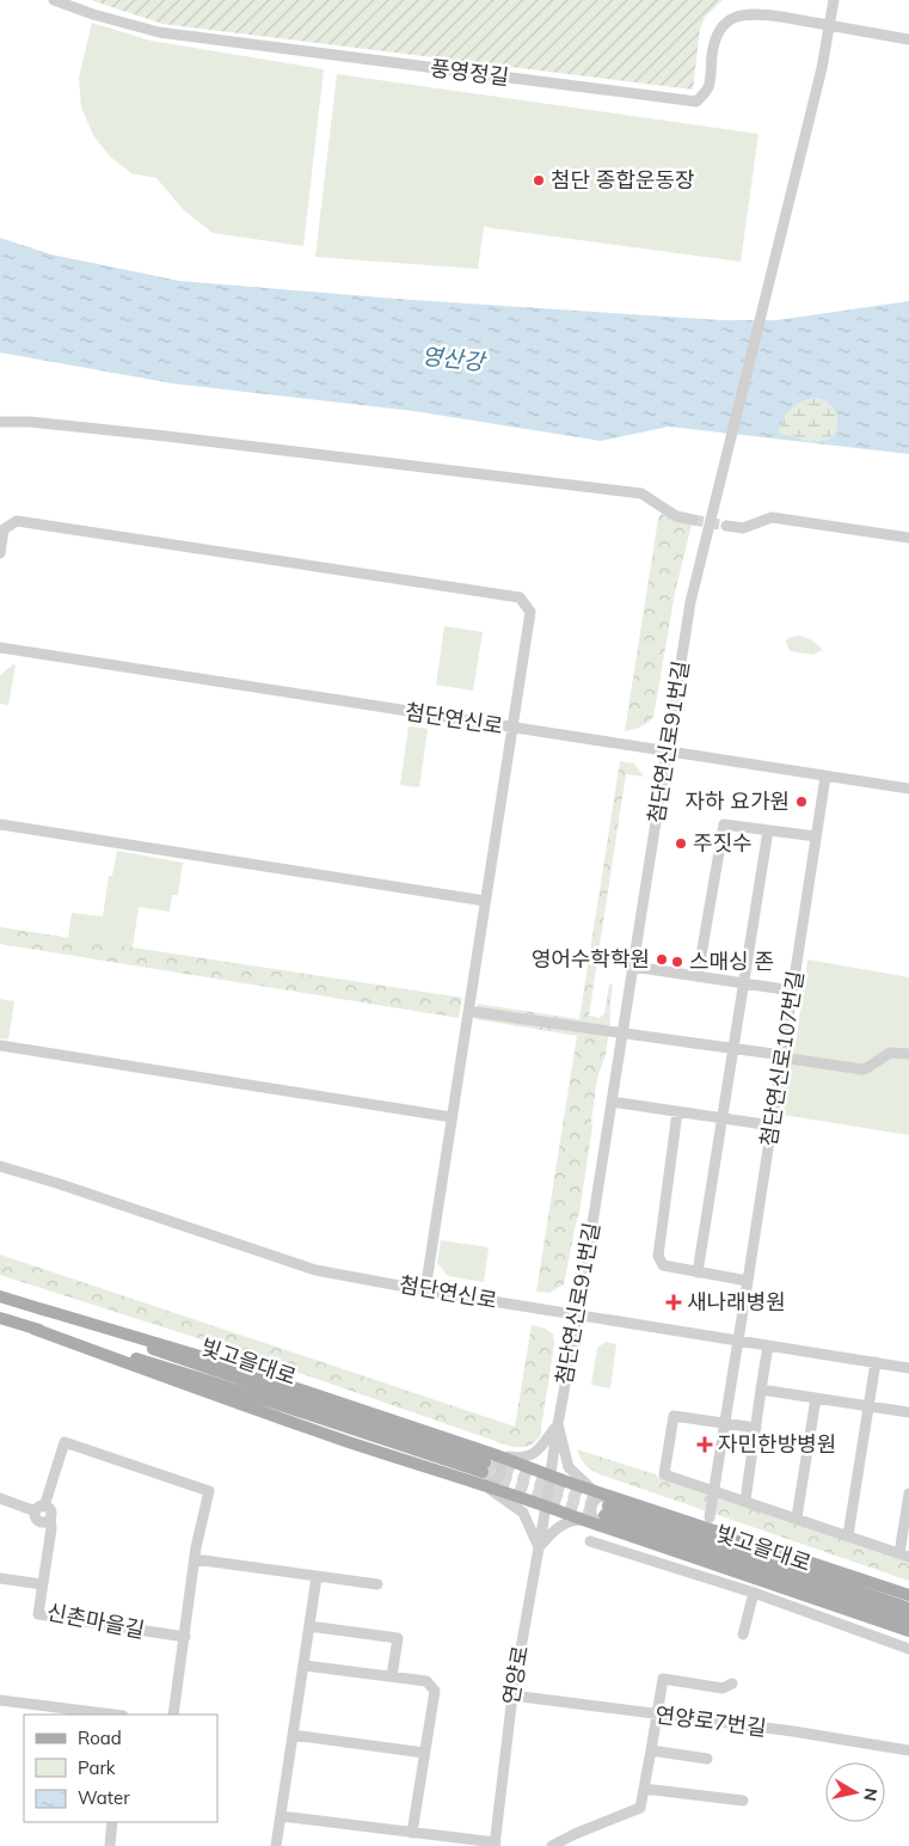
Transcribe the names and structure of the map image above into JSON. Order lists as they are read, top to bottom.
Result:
{
  "streets": {
    "main road": ["빛고을대로"],
    "street": [
      "풍영정길",
      "첨단연신로",
      "첨단연신로91번길",
      "첨단연신로107번길",
      "신촌마을길",
      "연양로",
      "연양로7번길"
    ]
  },
  "crossings": [
    ["풍영정길", "첨단연신로91번길"],
    ["첨단연신로", "첨단연신로91번길"],
    ["첨단연신로", "첨단연신로107번길"],
    ["첨단연신로91번길", "연양로"],
    ["연양로", "연양로7번길"]
  ],
  "water": ["영산강"],
  "places": {
    "other": [
      "첨단 종합운동장",
      "자하 요가원",
      "주짓수",
      "영어수학학원",
      "스매싱 존"
    ],
    "health": ["새나래병원", "자민한방병원"]
  },
  "legend": ["Road", "Park", "Water"],
  "north": "right"
}
